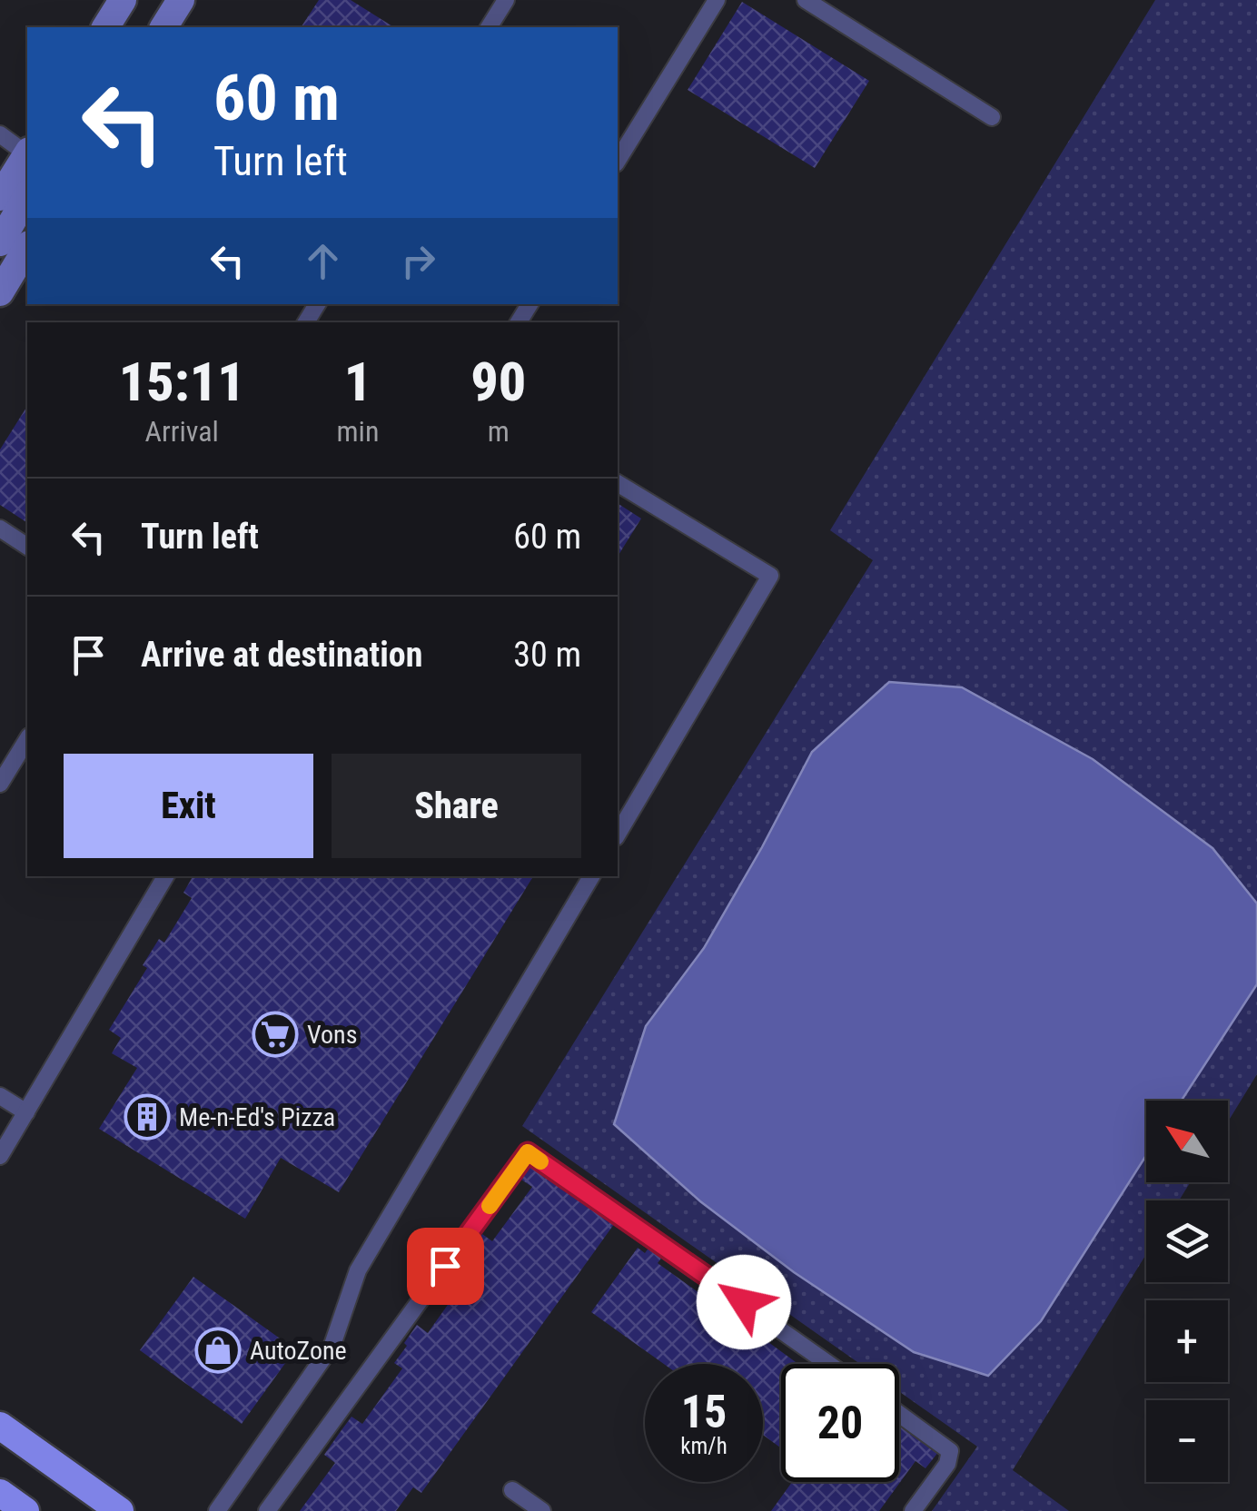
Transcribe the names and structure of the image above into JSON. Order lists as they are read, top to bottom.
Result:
{
  "places": {
    "supermarket": ["Vons"],
    "building": ["Me-n-Ed's Pizza"],
    "shop": ["AutoZone"]
  },
  "north": "top left",
  "page": {
    "turn": ["60 m", "Turn left"],
    "eta": [
      "15:11",
      "Arrival",
      "1",
      "min",
      "90",
      "m"
    ],
    "list": [
      {
        "name": "Turn left",
        "value": "60 m"
      },
      {
        "name": "Arrive at destination",
        "value": "30 m"
      }
    ],
    "buttons": ["Exit", "Share"],
    "map_buttons": ["+", "−"],
    "speed": "15 km/h",
    "limit": "20"
  }
}
